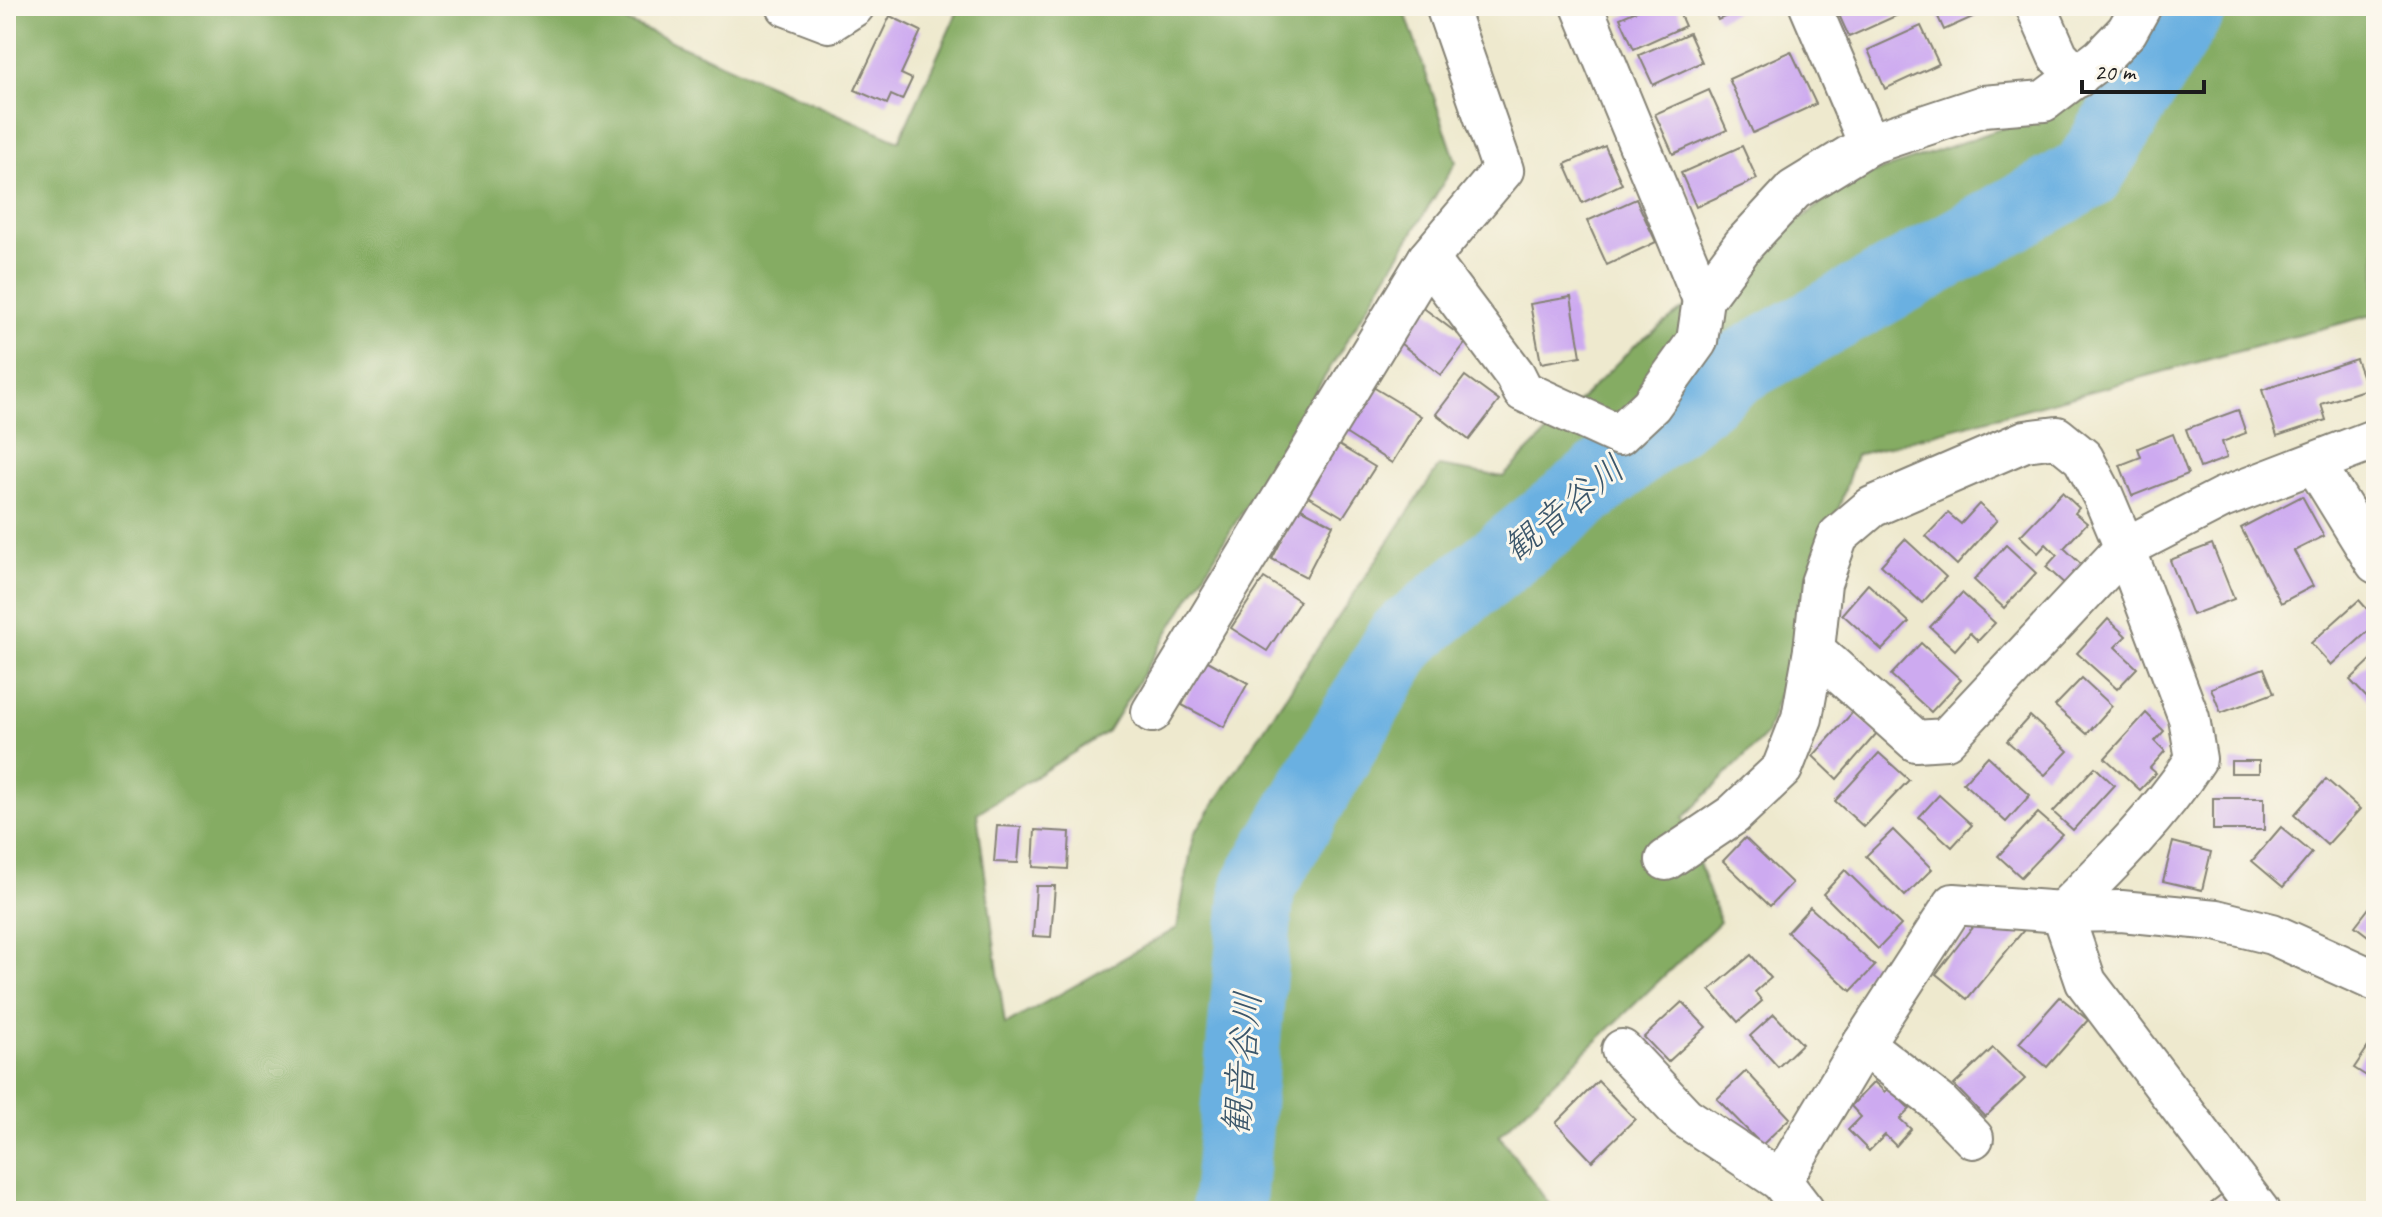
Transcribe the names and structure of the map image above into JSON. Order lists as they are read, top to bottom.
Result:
{
  "water": ["観音谷川"],
  "scale_bar": "20 m"
}
